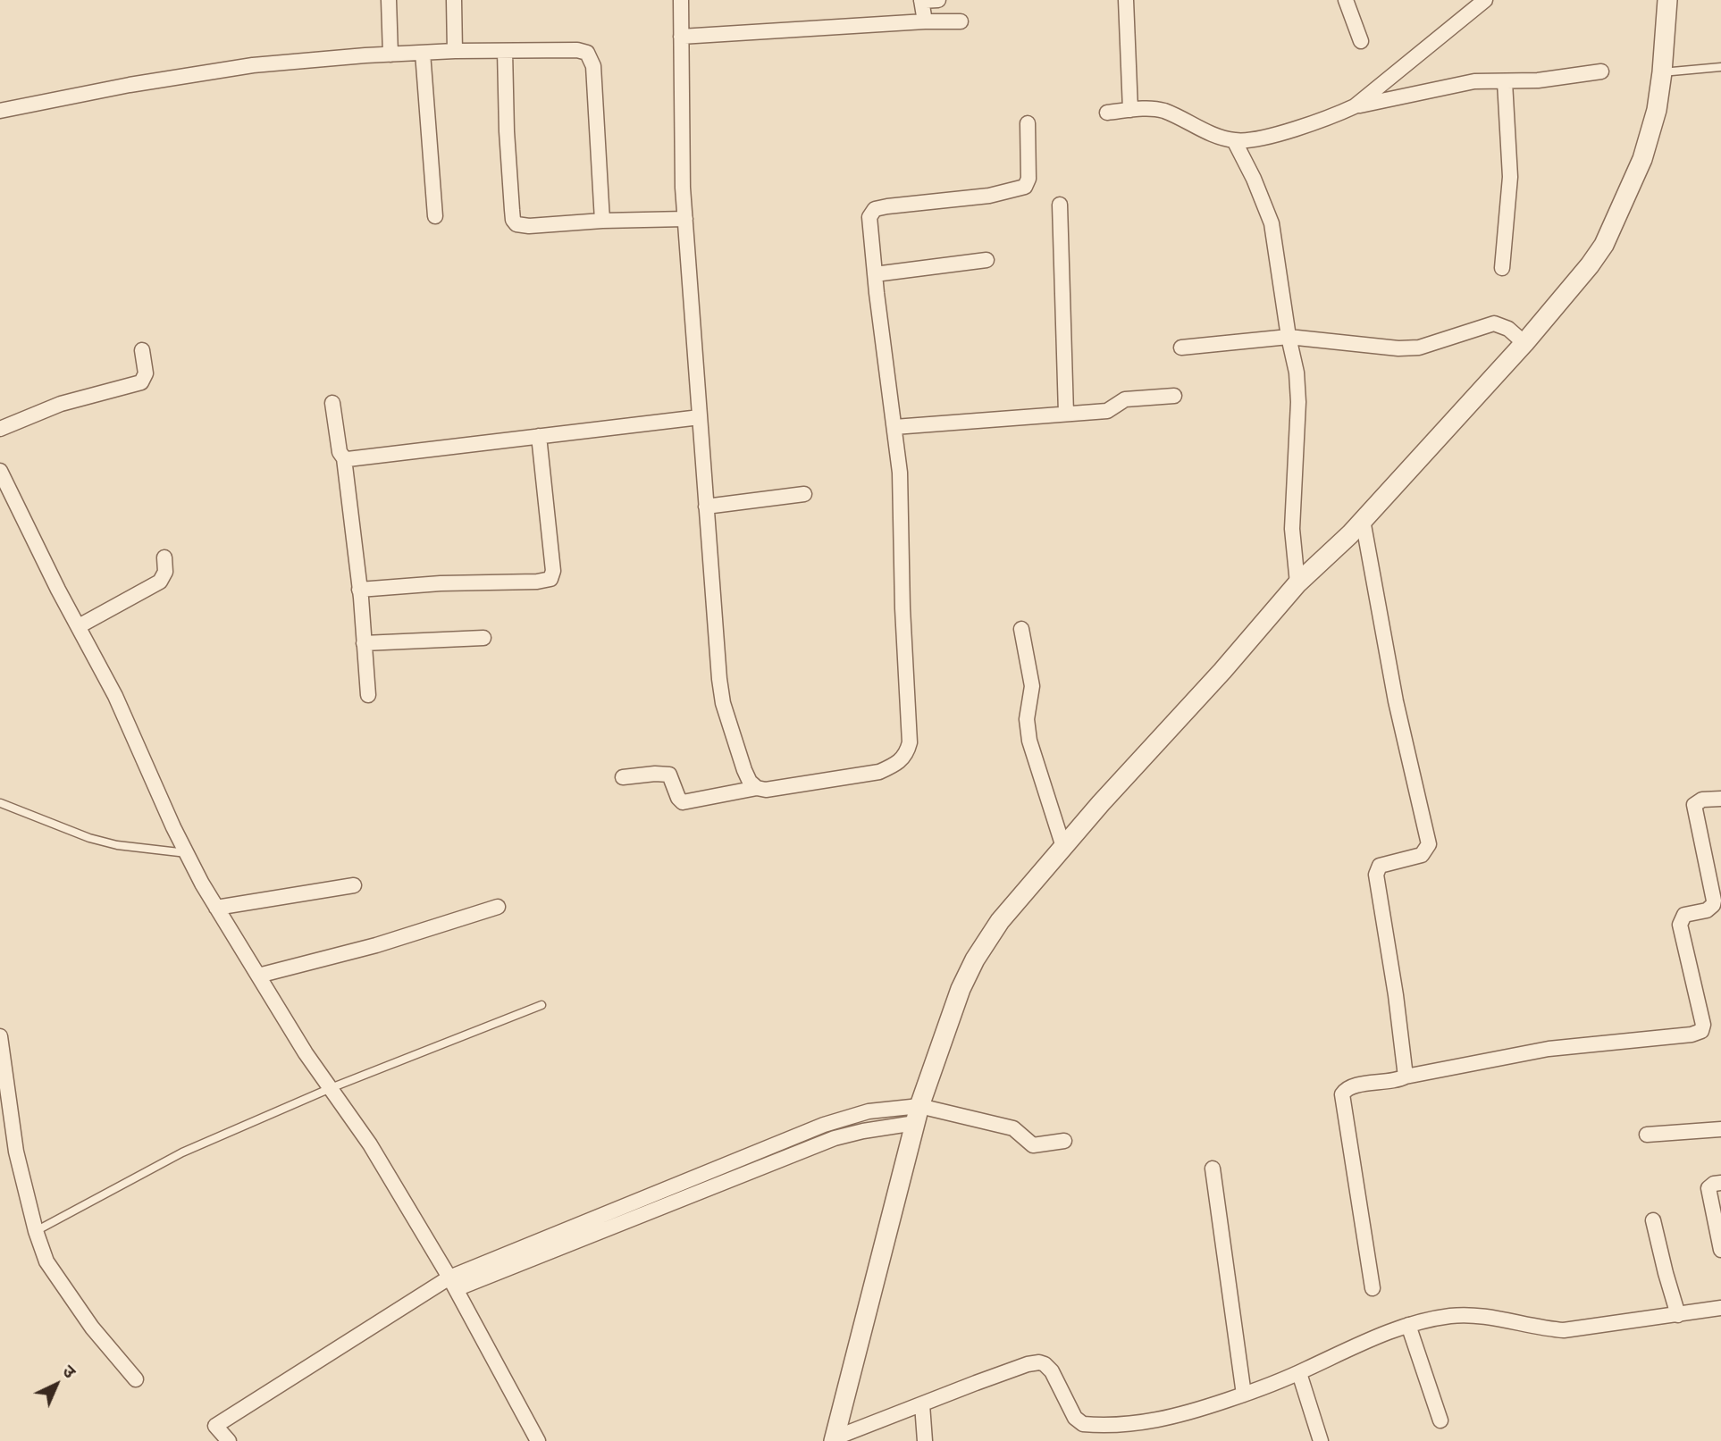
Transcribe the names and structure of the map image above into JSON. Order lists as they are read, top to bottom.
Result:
{
  "north": "top right"
}
